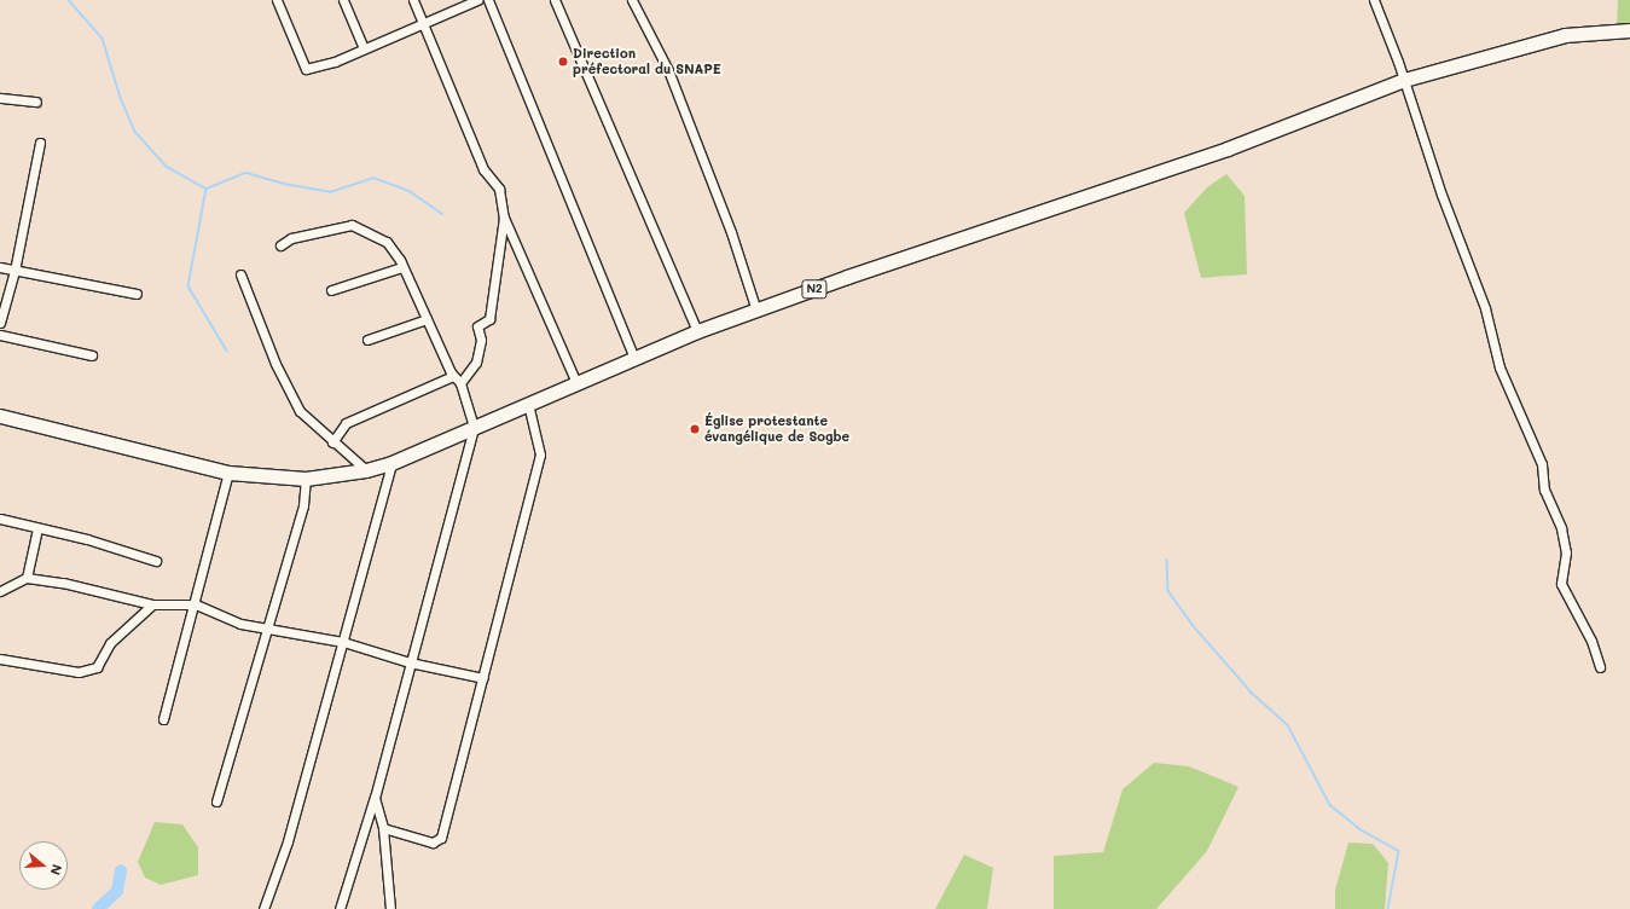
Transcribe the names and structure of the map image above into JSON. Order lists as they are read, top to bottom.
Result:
{
  "streets": {
    "highway": ["N2"]
  },
  "places": ["Direction préfectoral du SNAPE", "Église protestante évangélique de Sogbe"],
  "north": "right"
}
